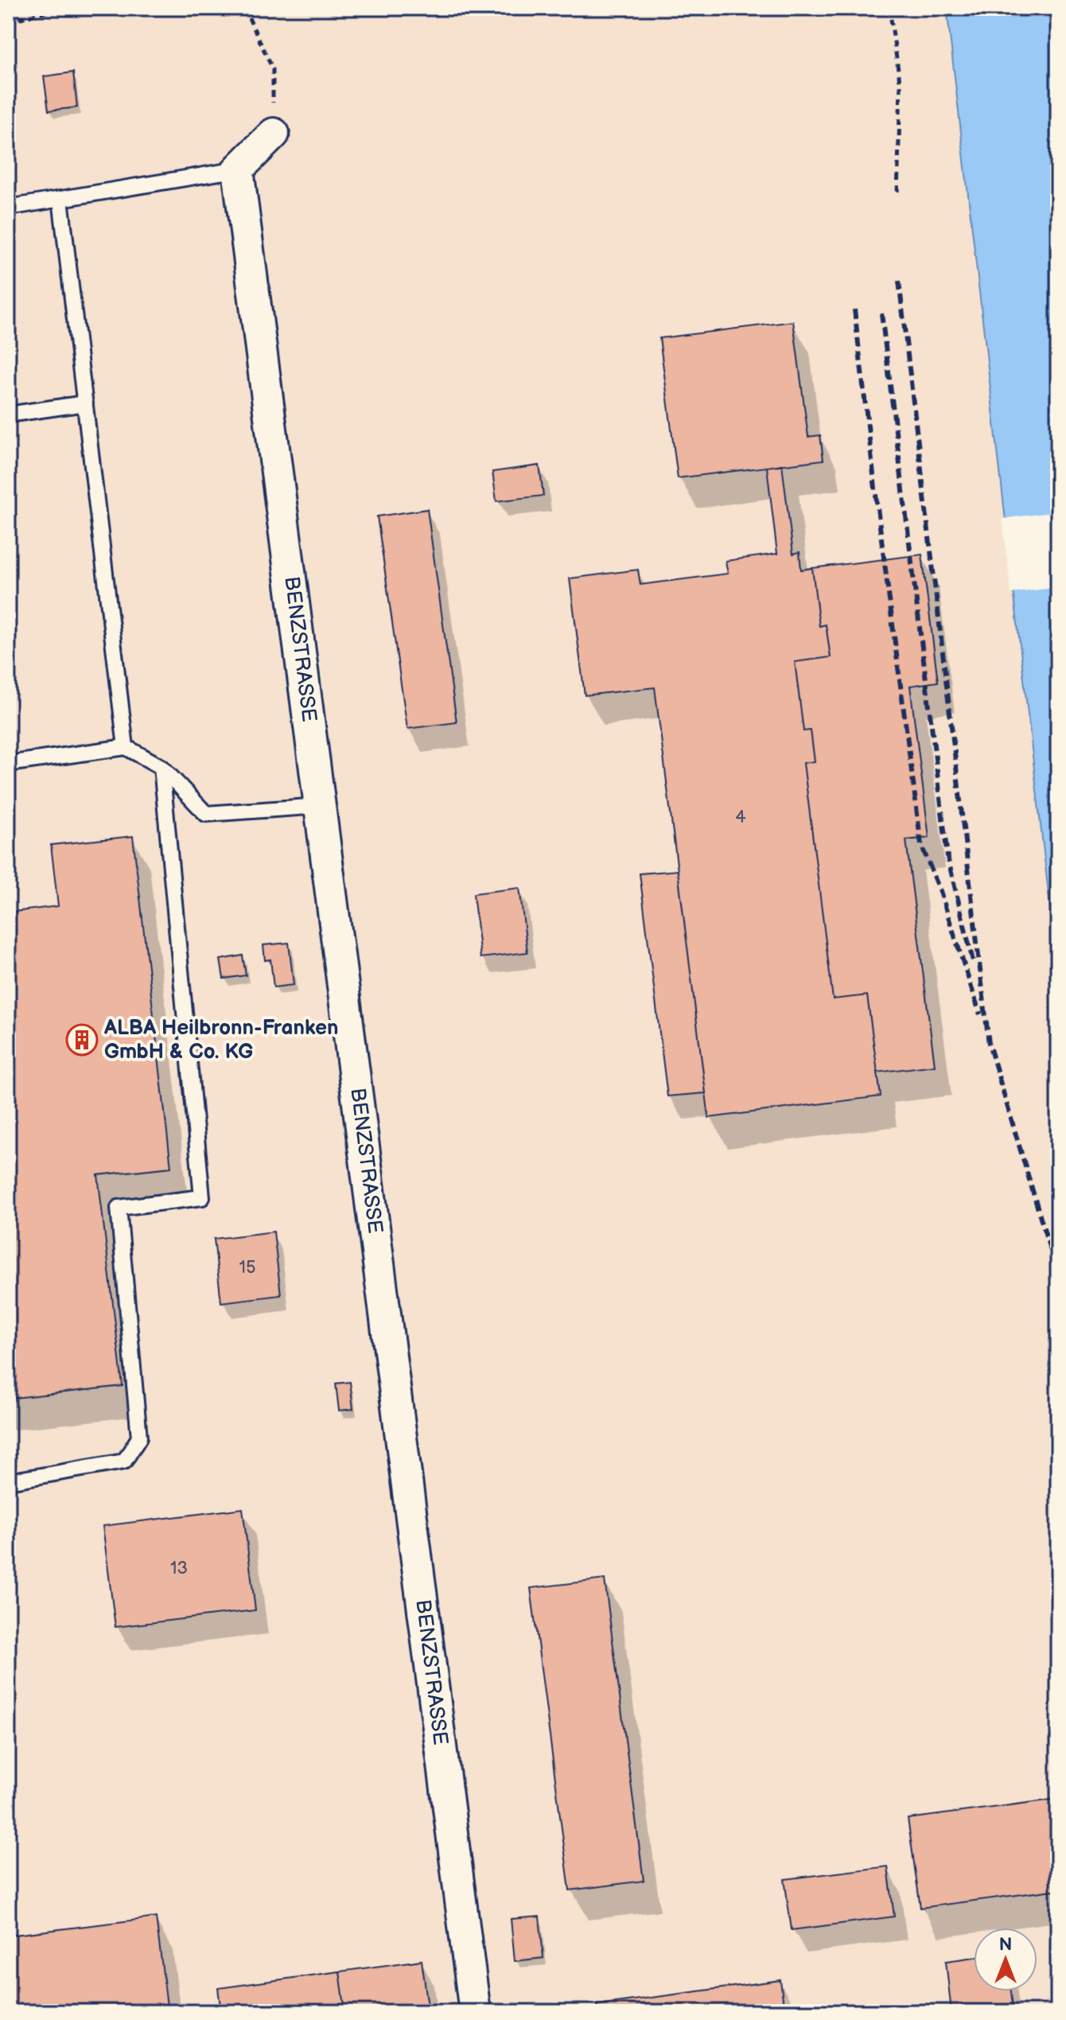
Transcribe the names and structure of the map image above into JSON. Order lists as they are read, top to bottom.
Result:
{
  "streets": {
    "street": ["BENZSTRASSE"]
  },
  "places": {
    "building": ["ALBA Heilbronn-Franken GmbH & Co. KG"]
  },
  "house_numbers": ["4", "15", "13"],
  "north": "top"
}
